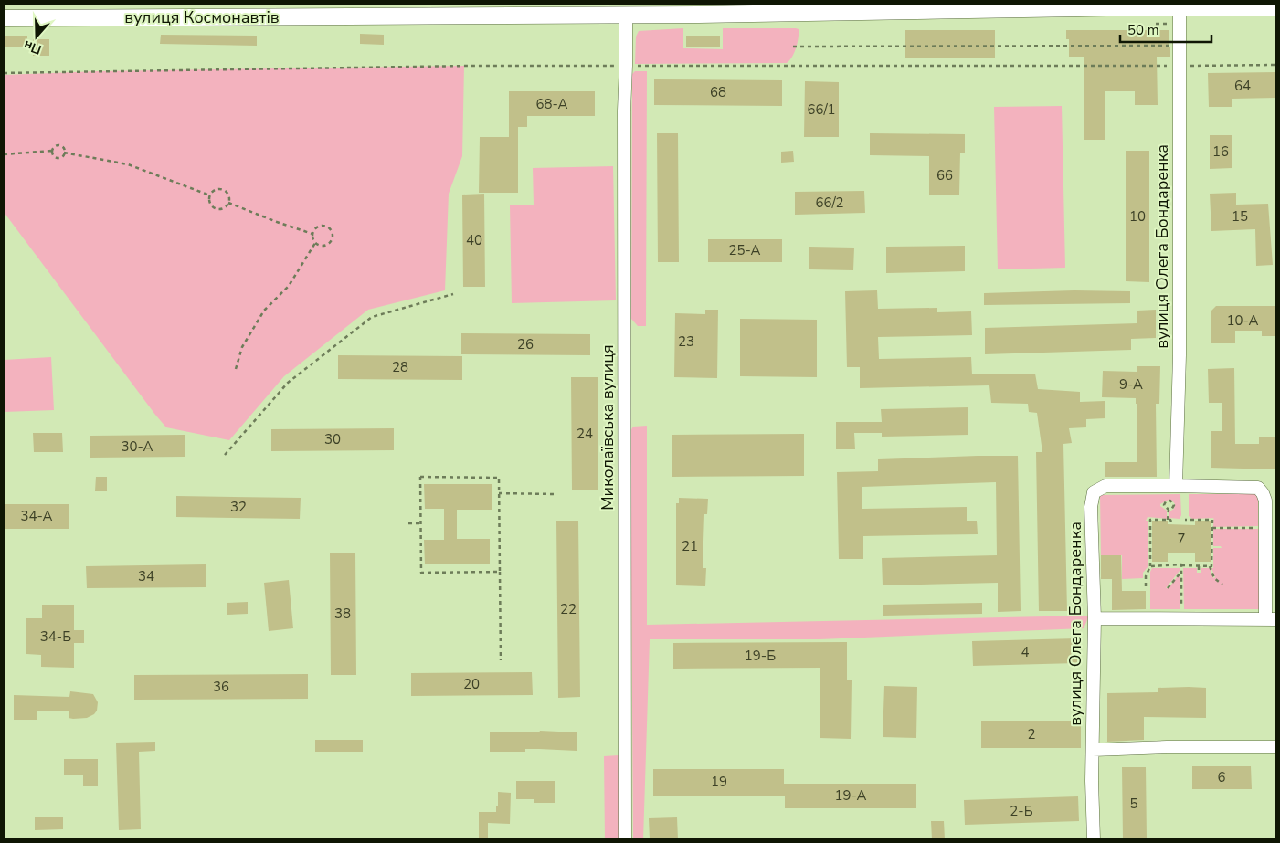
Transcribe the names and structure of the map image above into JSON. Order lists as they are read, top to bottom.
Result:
{
  "streets": {
    "main road": ["вулиця Космонавтів"],
    "street": ["вулиця Олега Бондаренка", "Миколаївська вулиця"]
  },
  "crossings": [
    ["вулиця Космонавтів", "вулиця Олега Бондаренка"],
    ["вулиця Космонавтів", "Миколаївська вулиця"]
  ],
  "house_numbers": [
    "64",
    "68",
    "68-А",
    "66/1",
    "16",
    "66",
    "66/2",
    "10",
    "15",
    "40",
    "25-А",
    "10-А",
    "23",
    "26",
    "28",
    "9-А",
    "24",
    "30",
    "30-А",
    "32",
    "34-А",
    "7",
    "21",
    "34",
    "22",
    "38",
    "34-Б",
    "4",
    "19-Б",
    "20",
    "36",
    "2",
    "6",
    "19",
    "19-А",
    "5",
    "2-Б"
  ],
  "scale_bar": "50 m",
  "north": "bottom"
}
